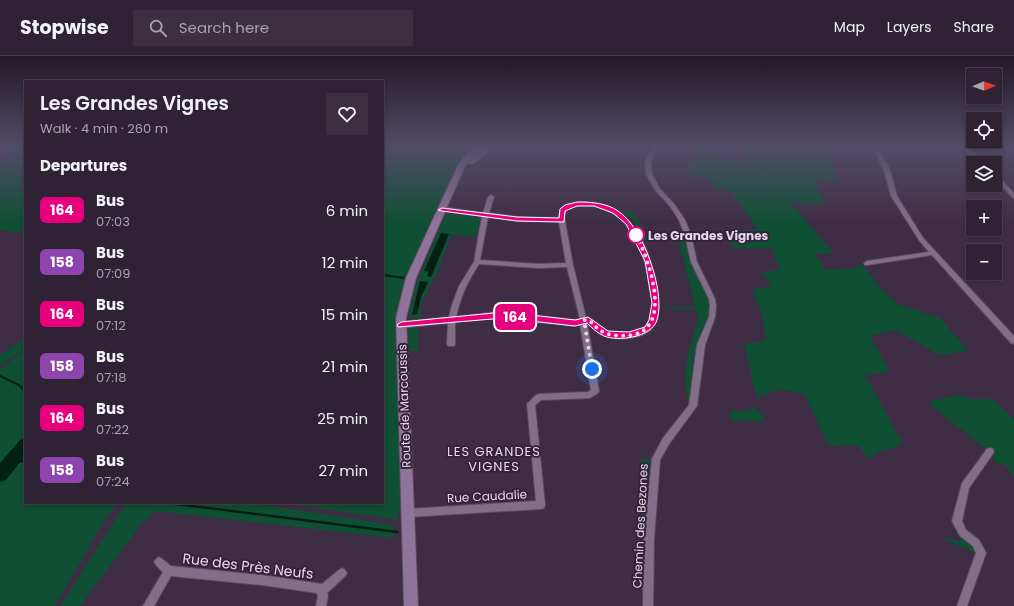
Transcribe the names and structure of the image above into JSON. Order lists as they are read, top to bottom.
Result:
{
  "streets": {
    "main road": ["Route de Marcoussis"],
    "street": ["Rue Caudalie", "Chemin des Bezones", "Rue des Près Neufs"]
  },
  "crossings": [
    ["Route de Marcoussis", "Rue Caudalie"]
  ],
  "districts": ["LES GRANDES VIGNES"],
  "places": ["Les Grandes Vignes"],
  "lines": ["bus line 164"],
  "north": "right",
  "page": {
    "header": "Stopwise",
    "search": "Search here",
    "nav": ["Map", "Layers", "Share"],
    "on_map": "164",
    "map_buttons": ["+", "−"],
    "heading": [
      ["Les Grandes Vignes", "Walk · 4 min · 260 m"],
      "Departures"
    ],
    "list": [
      {
        "mark": "164",
        "name": "Bus",
        "note": "07:03",
        "value": "6 min"
      },
      {
        "mark": "158",
        "name": "Bus",
        "note": "07:09",
        "value": "12 min"
      },
      {
        "mark": "164",
        "name": "Bus",
        "note": "07:12",
        "value": "15 min"
      },
      {
        "mark": "158",
        "name": "Bus",
        "note": "07:18",
        "value": "21 min"
      },
      {
        "mark": "164",
        "name": "Bus",
        "note": "07:22",
        "value": "25 min"
      },
      {
        "mark": "158",
        "name": "Bus",
        "note": "07:24",
        "value": "27 min"
      }
    ]
  }
}
